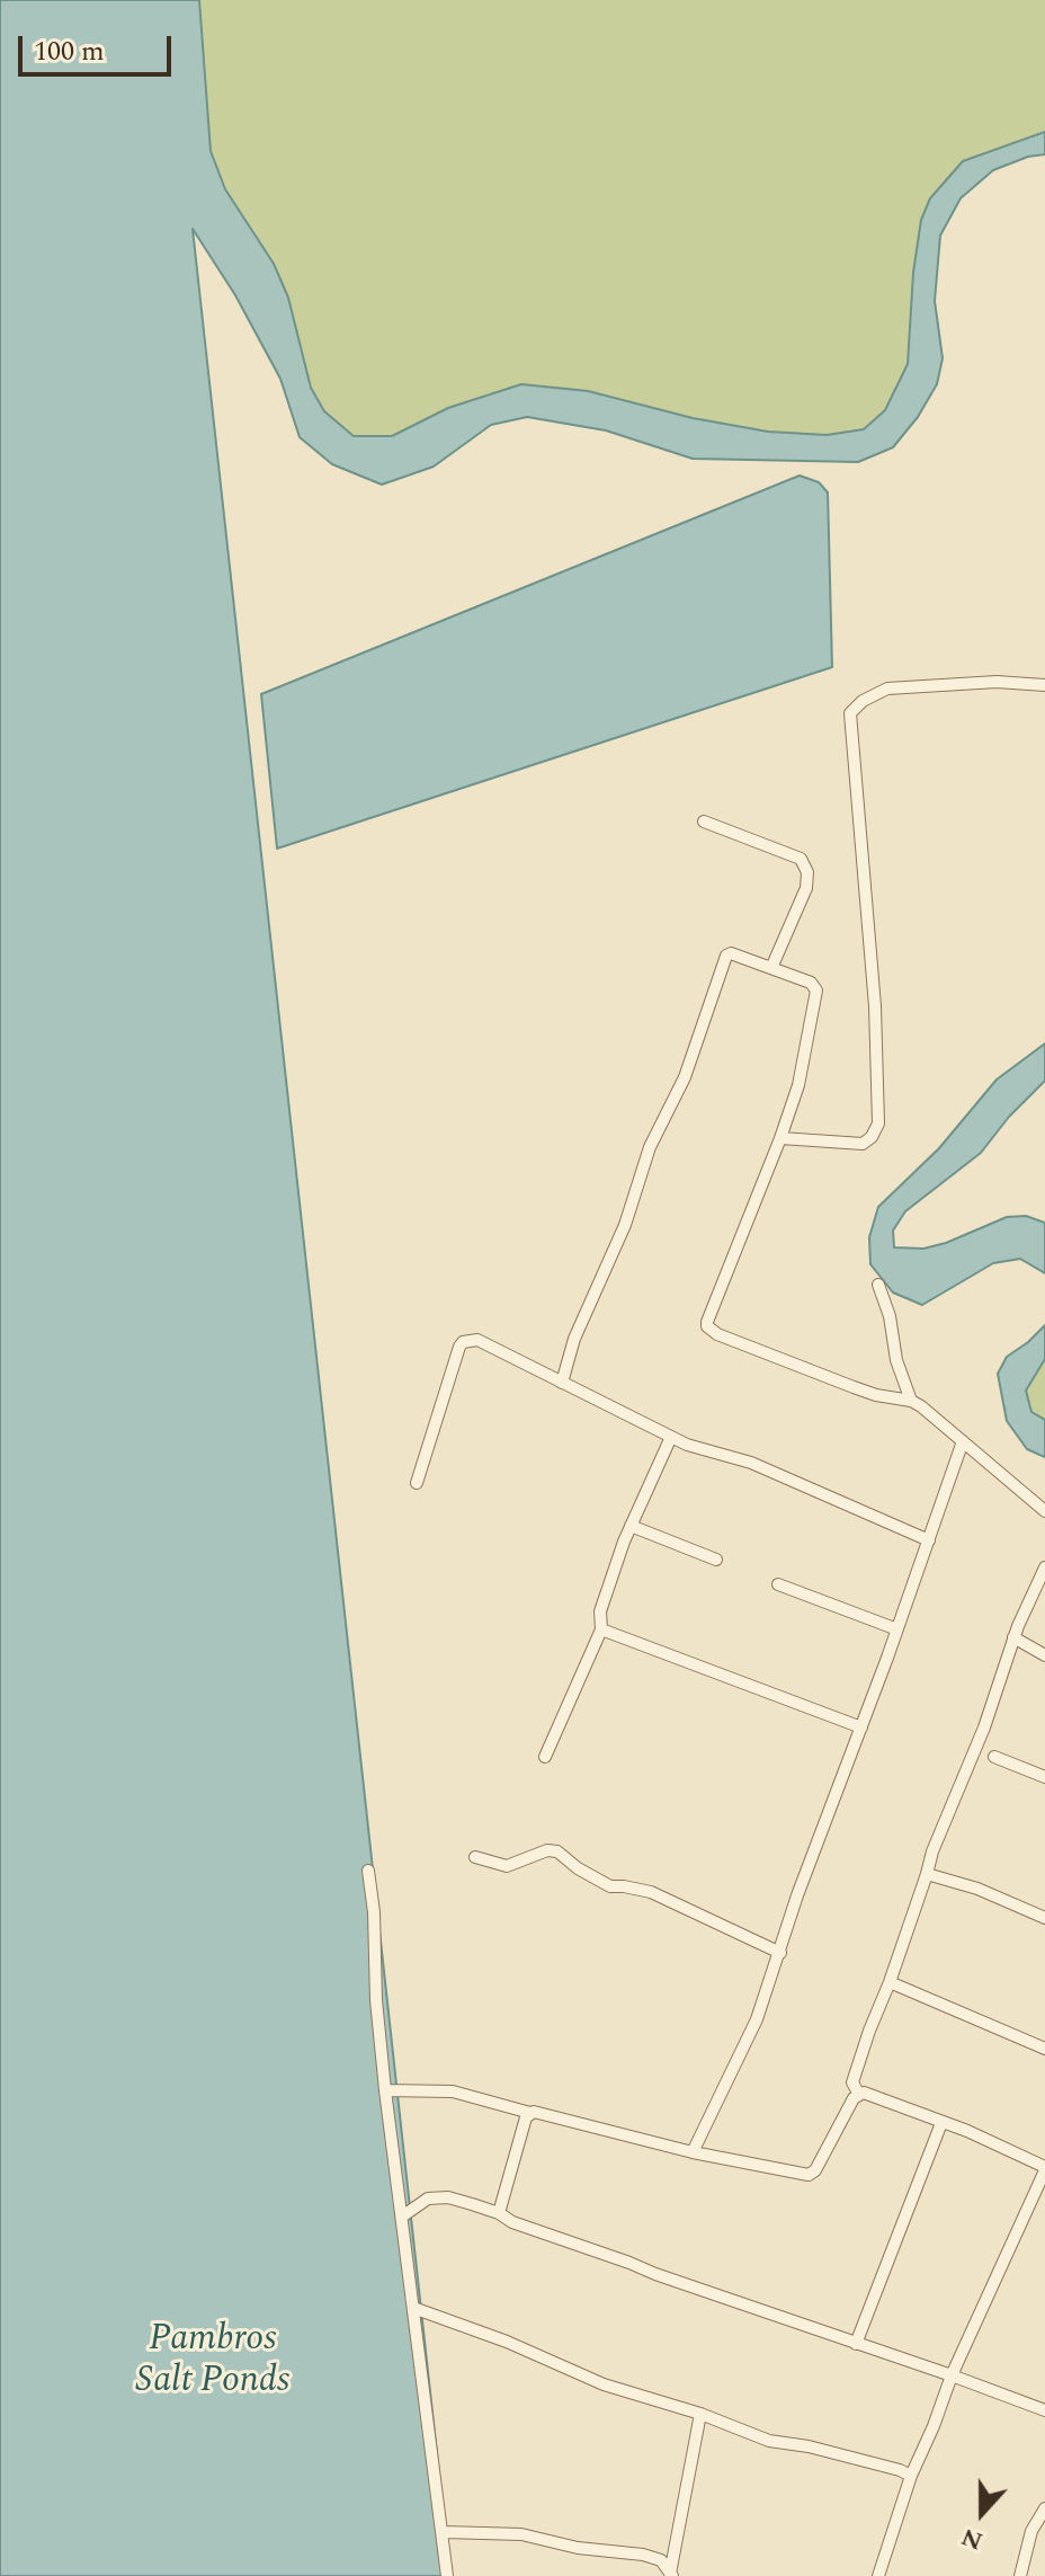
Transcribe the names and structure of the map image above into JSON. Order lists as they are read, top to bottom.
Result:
{
  "water": ["Pambros Salt Ponds"],
  "scale_bar": "100 m",
  "north": "bottom"
}
